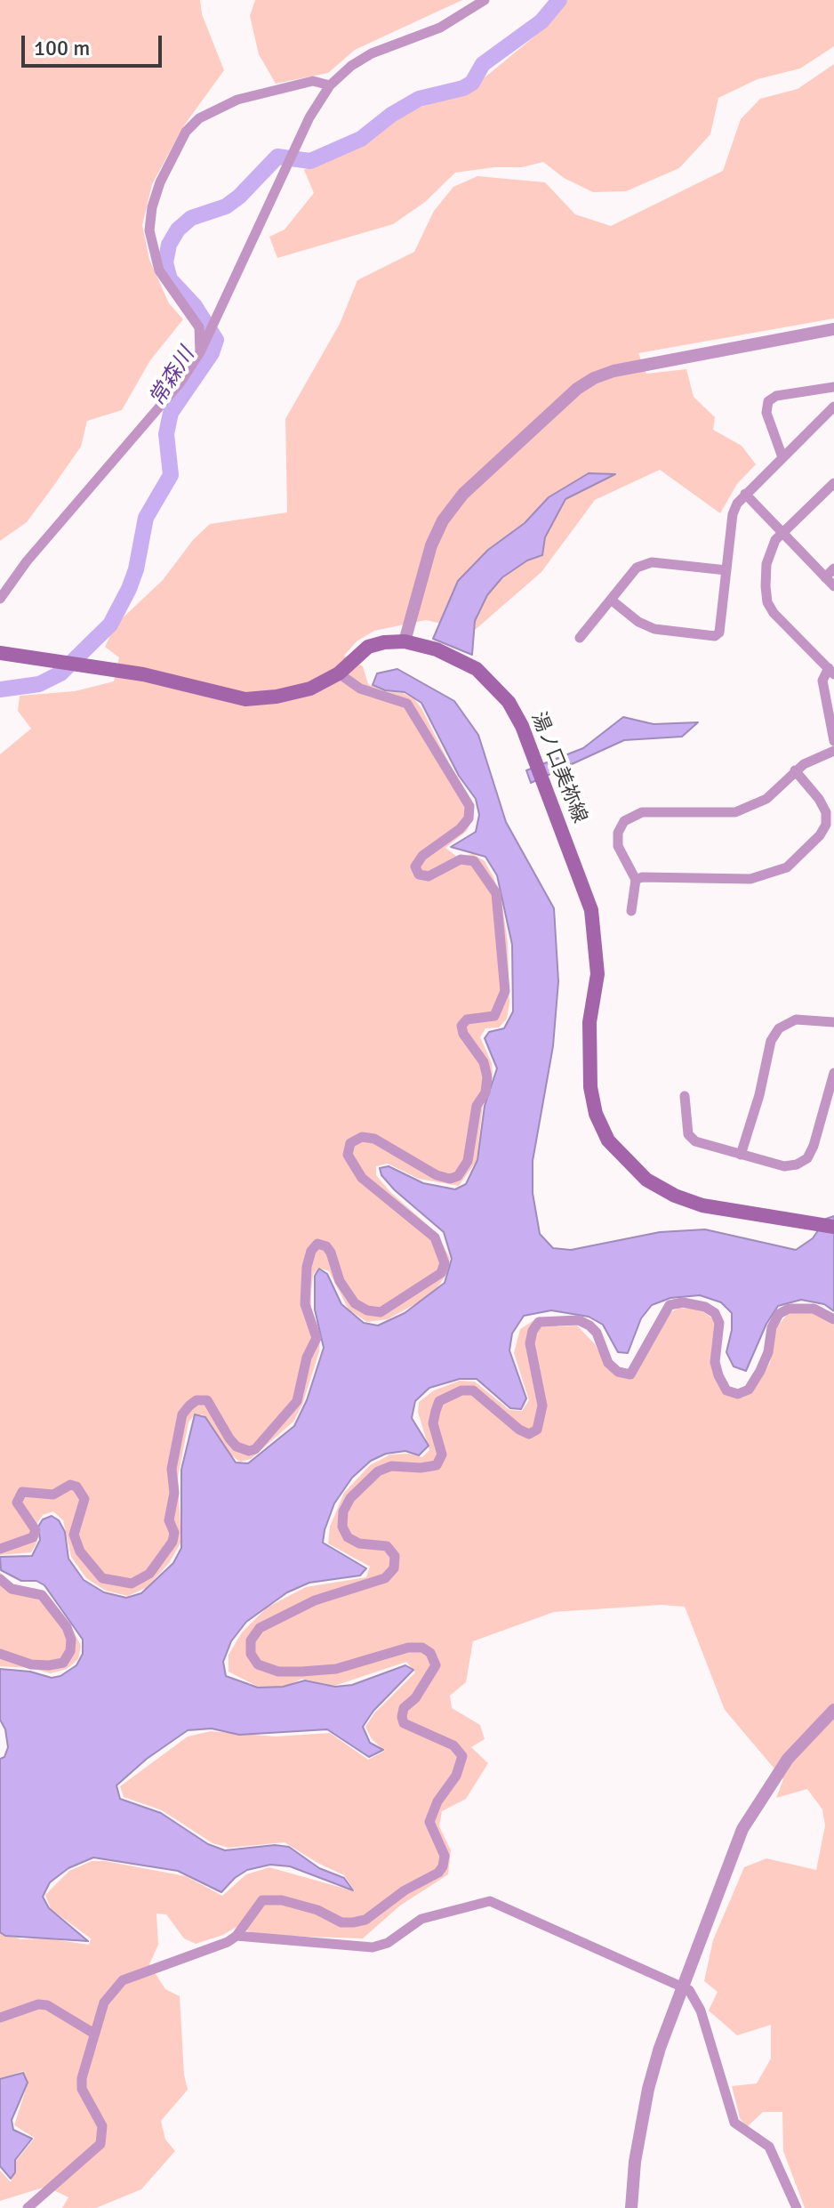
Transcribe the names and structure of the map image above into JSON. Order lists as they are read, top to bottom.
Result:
{
  "streets": {
    "main road": ["湯ノ口美祢線"]
  },
  "water": ["常森川"],
  "scale_bar": "100 m"
}
